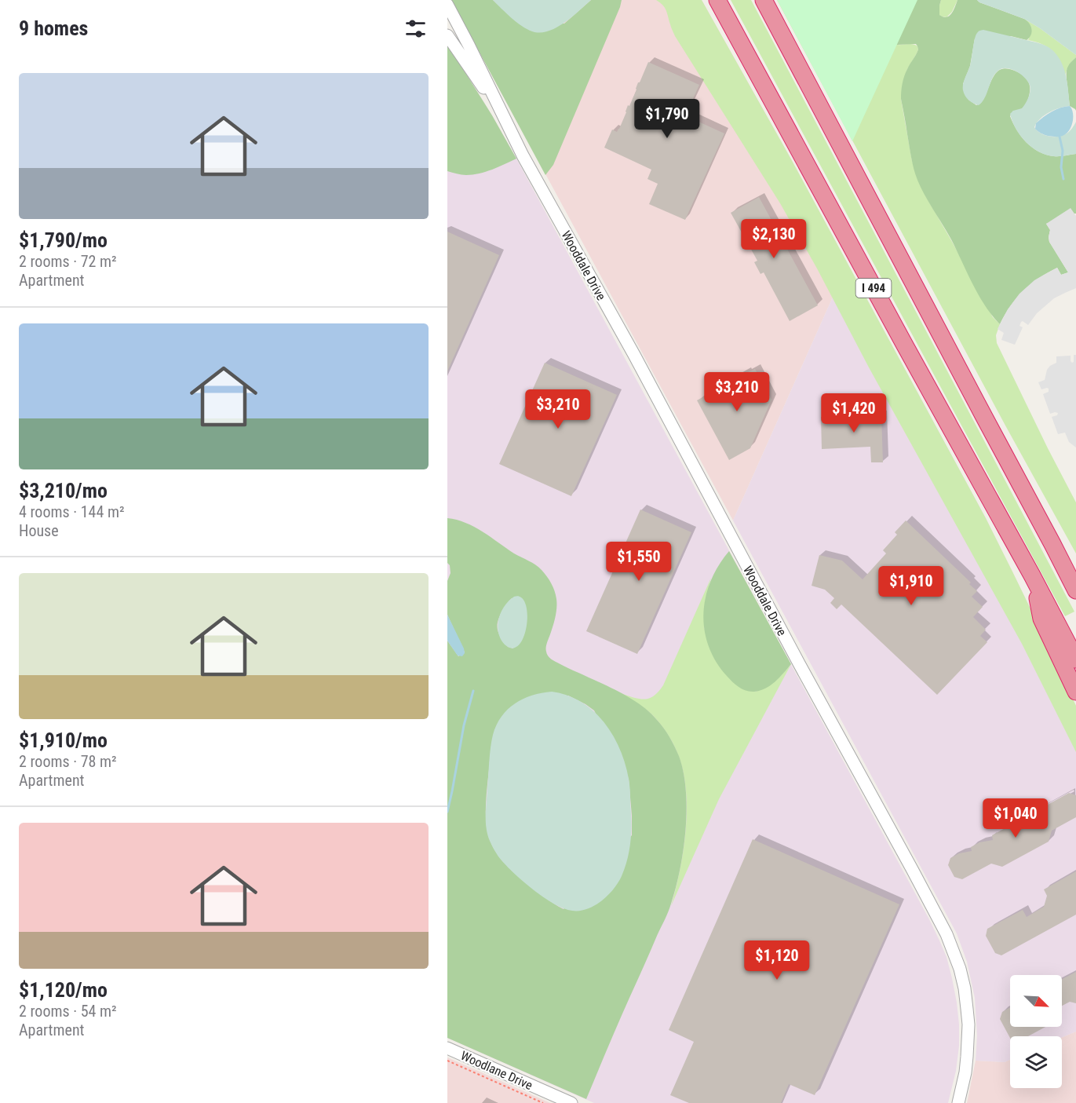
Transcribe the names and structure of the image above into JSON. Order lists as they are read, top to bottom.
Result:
{
  "streets": {
    "highway": ["I 494"],
    "street": ["Wooddale Drive", "Woodlane Drive"]
  },
  "north": "bottom right",
  "page": {
    "heading": "9 homes",
    "list": [
      {
        "name": "$1,790/mo",
        "note": "2 rooms · 72 m² · Apartment"
      },
      {
        "name": "$3,210/mo",
        "note": "4 rooms · 144 m² · House"
      },
      {
        "name": "$1,910/mo",
        "note": "2 rooms · 78 m² · Apartment"
      },
      {
        "name": "$1,120/mo",
        "note": "2 rooms · 54 m² · Apartment"
      }
    ],
    "price": [
      "$1,790",
      "$2,130",
      "$3,210",
      "$3,210",
      "$1,420",
      "$1,550",
      "$1,910",
      "$1,040",
      "$1,120"
    ]
  }
}
